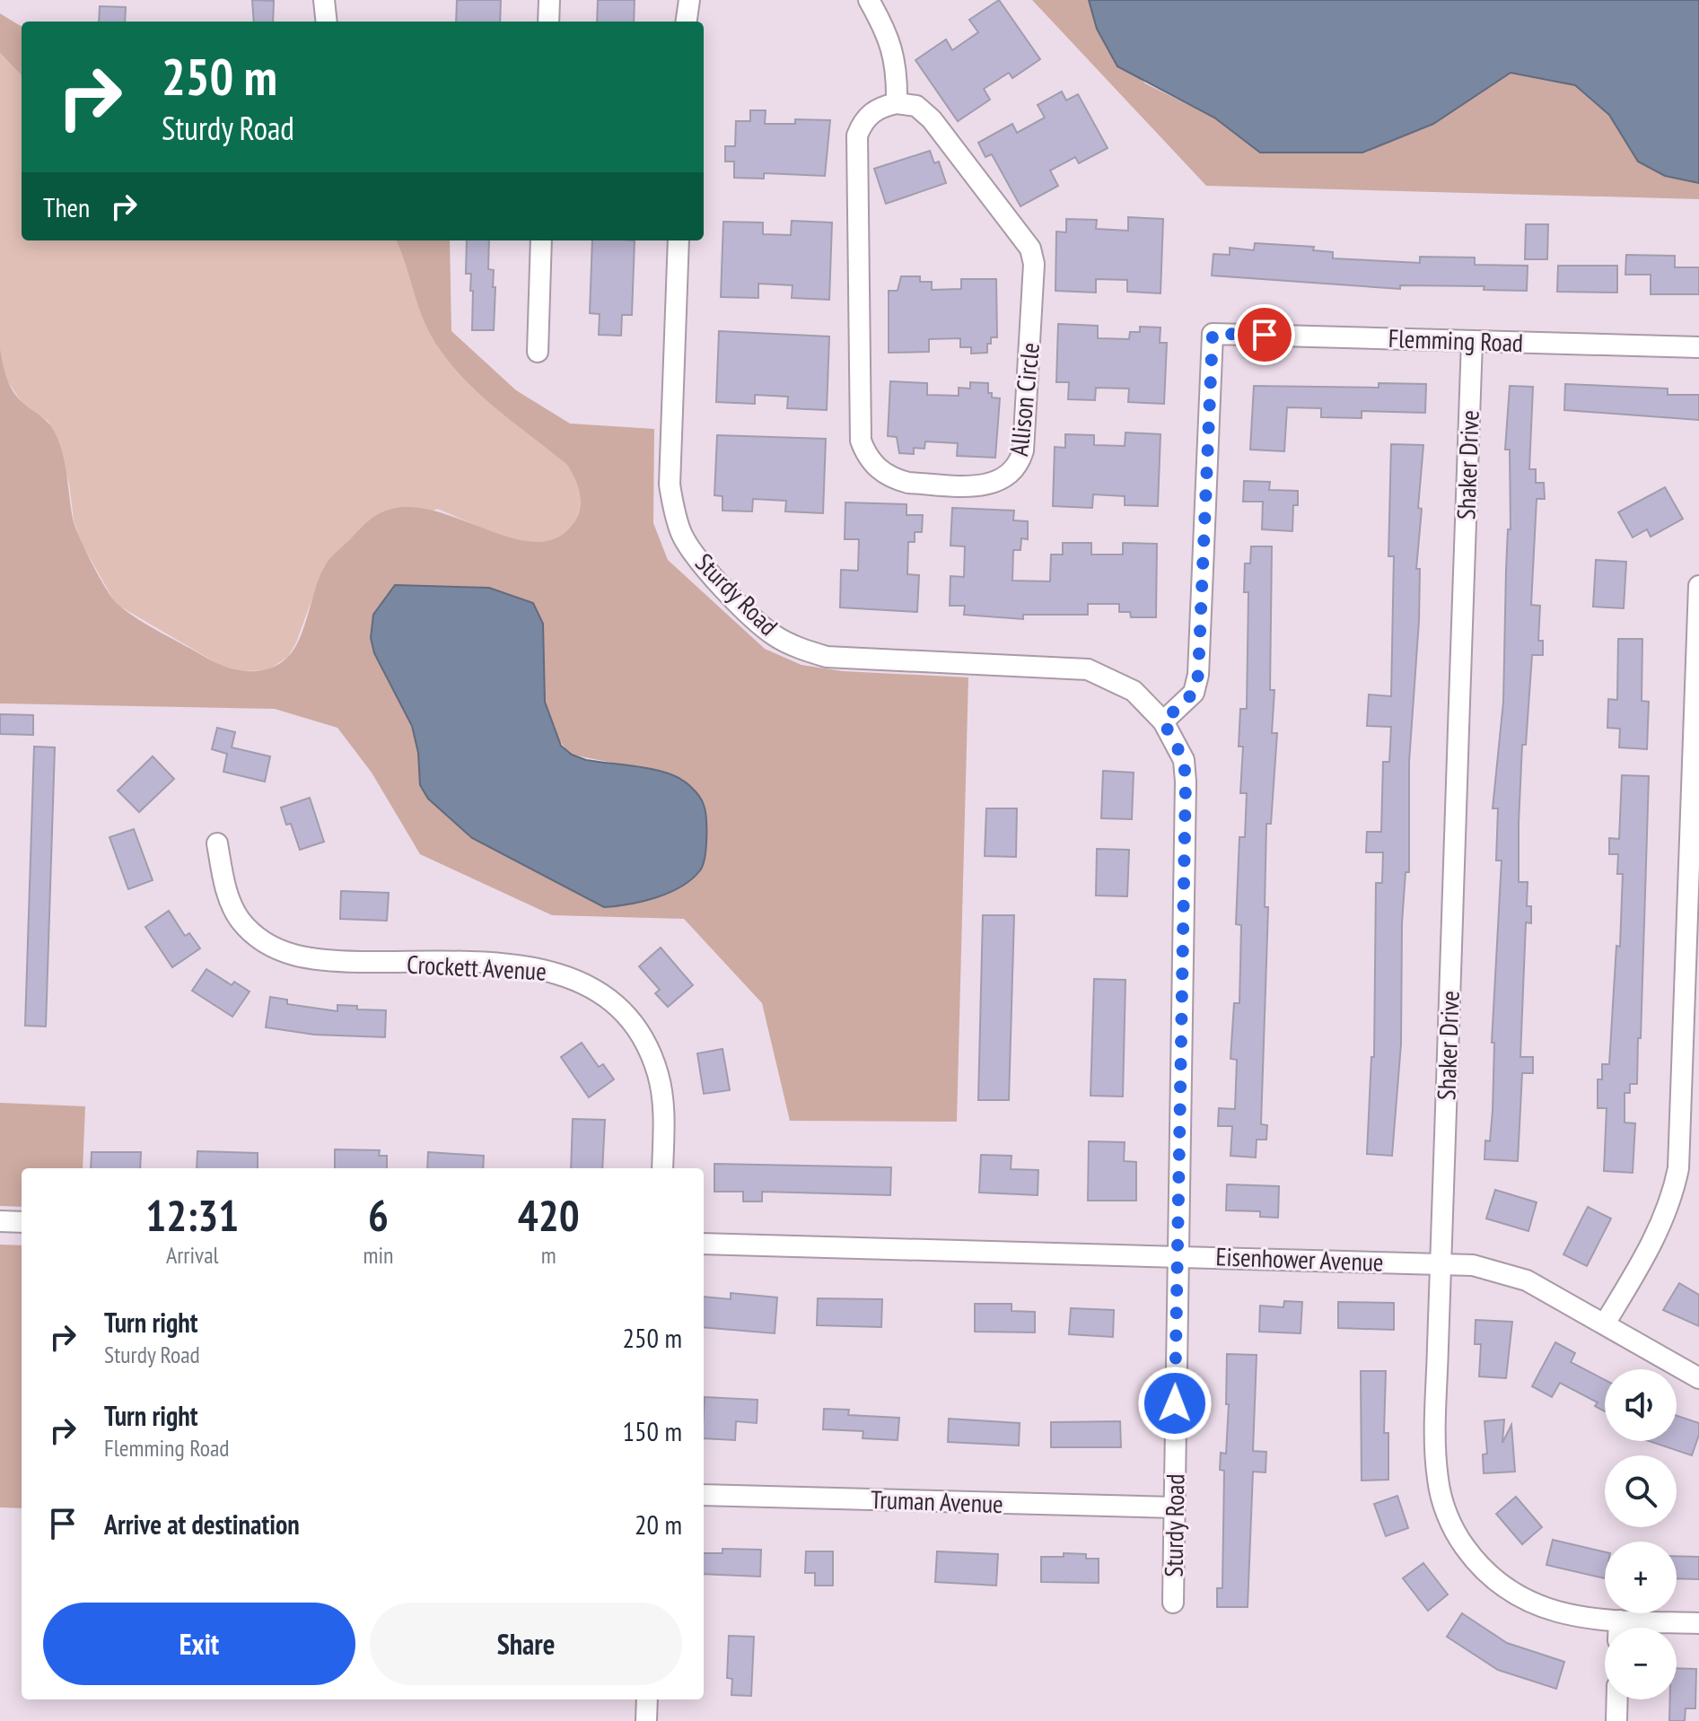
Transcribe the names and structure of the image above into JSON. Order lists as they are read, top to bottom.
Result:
{
  "streets": {
    "street": [
      "Flemming Road",
      "Allison Circle",
      "Shaker Drive",
      "Sturdy Road",
      "Crockett Avenue",
      "Eisenhower Avenue",
      "Truman Avenue"
    ]
  },
  "crossings": [
    ["Flemming Road", "Shaker Drive"],
    ["Flemming Road", "Sturdy Road"],
    ["Shaker Drive", "Eisenhower Avenue"],
    ["Sturdy Road", "Eisenhower Avenue"],
    ["Sturdy Road", "Truman Avenue"]
  ],
  "page": {
    "turn": ["250 m", "Sturdy Road"],
    "then": "Then",
    "eta": [
      "12:31",
      "Arrival",
      "6",
      "min",
      "420",
      "m"
    ],
    "list": [
      {
        "name": "Turn right",
        "note": "Sturdy Road",
        "value": "250 m"
      },
      {
        "name": "Turn right",
        "note": "Flemming Road",
        "value": "150 m"
      },
      {
        "name": "Arrive at destination",
        "value": "20 m"
      }
    ],
    "map_buttons": ["+", "−"],
    "buttons": ["Exit", "Share"]
  }
}
